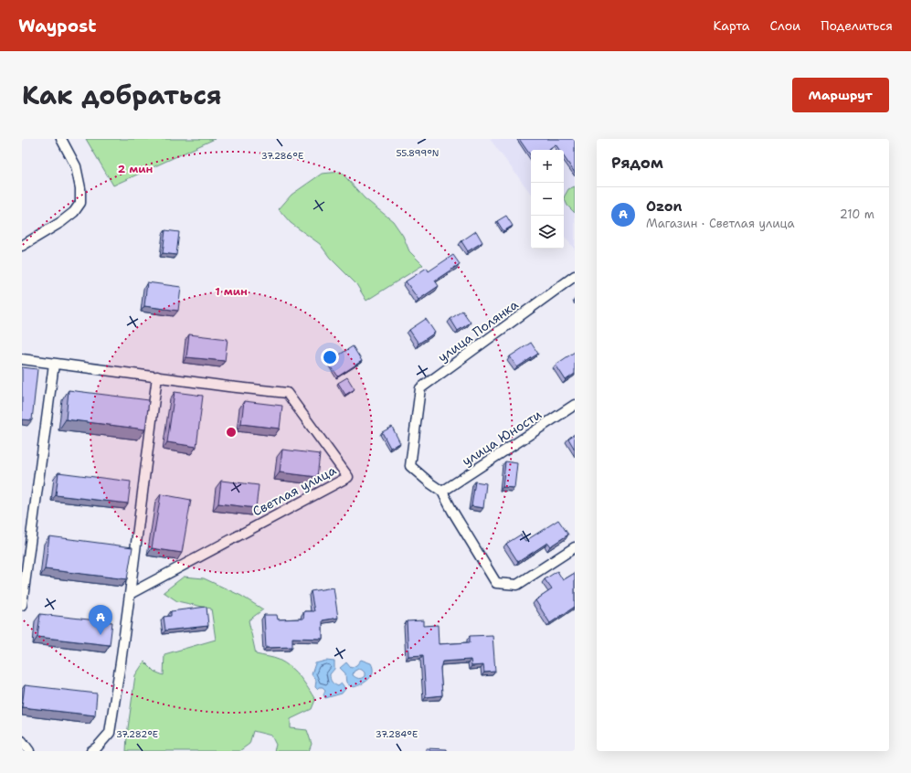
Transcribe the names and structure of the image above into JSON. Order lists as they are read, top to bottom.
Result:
{
  "streets": {
    "street": ["улица Полянка", "улица Юности", "Светлая улица"]
  },
  "crossings": [
    ["улица Полянка", "улица Юности"]
  ],
  "page": {
    "header": "Waypost",
    "nav": ["Карта", "Слои", "Поделиться"],
    "title": "Как добраться",
    "buttons": "Маршрут",
    "heading": "Рядом",
    "map_buttons": ["+", "−"],
    "list": [
      {
        "mark": "A",
        "name": "Ozon",
        "note": "Магазин · Светлая улица",
        "value": "210 m"
      }
    ],
    "pins": "A"
  },
  "coordinates": [
    "55.899°N",
    "37.286°E",
    "37.282°E",
    "37.284°E"
  ],
  "rings": ["2 мин", "1 мин"]
}
